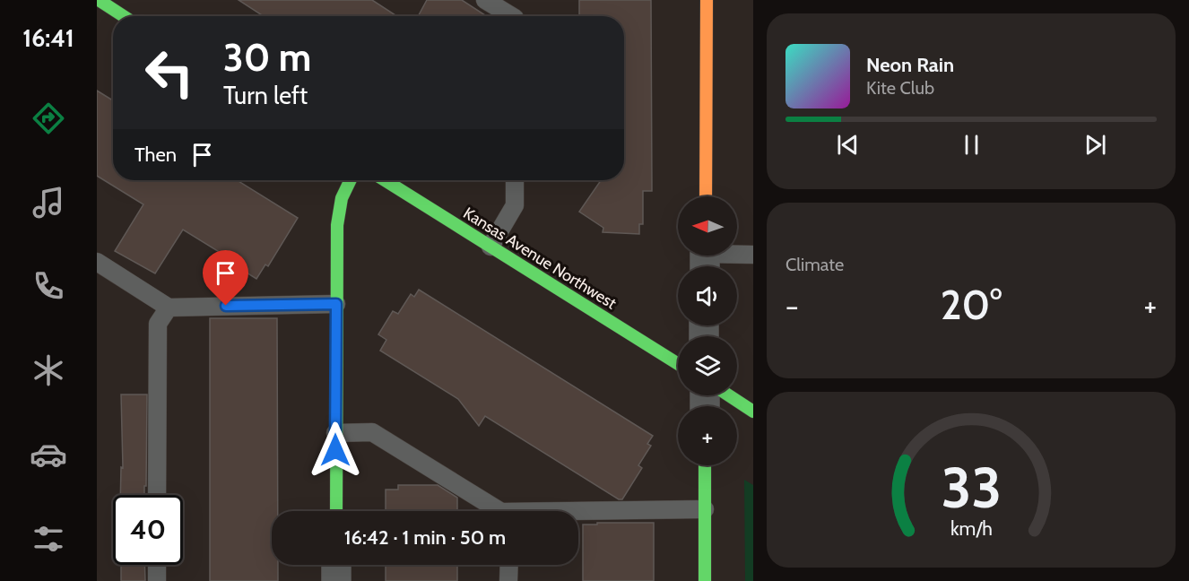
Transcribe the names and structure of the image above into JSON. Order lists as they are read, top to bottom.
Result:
{
  "streets": {
    "street": ["Kansas Avenue Northwest"]
  },
  "north": "left",
  "page": {
    "tabs": "16:41",
    "turn": ["30 m", "Turn left"],
    "song": ["Neon Rain", "Kite Club"],
    "then": "Then",
    "map_buttons": "+",
    "tile": "Climate",
    "heat": ["−", "20°", "+"],
    "limit": "40",
    "trip": "16:42 · 1 min · 50 m",
    "gauge": ["33", "km/h"]
  }
}
